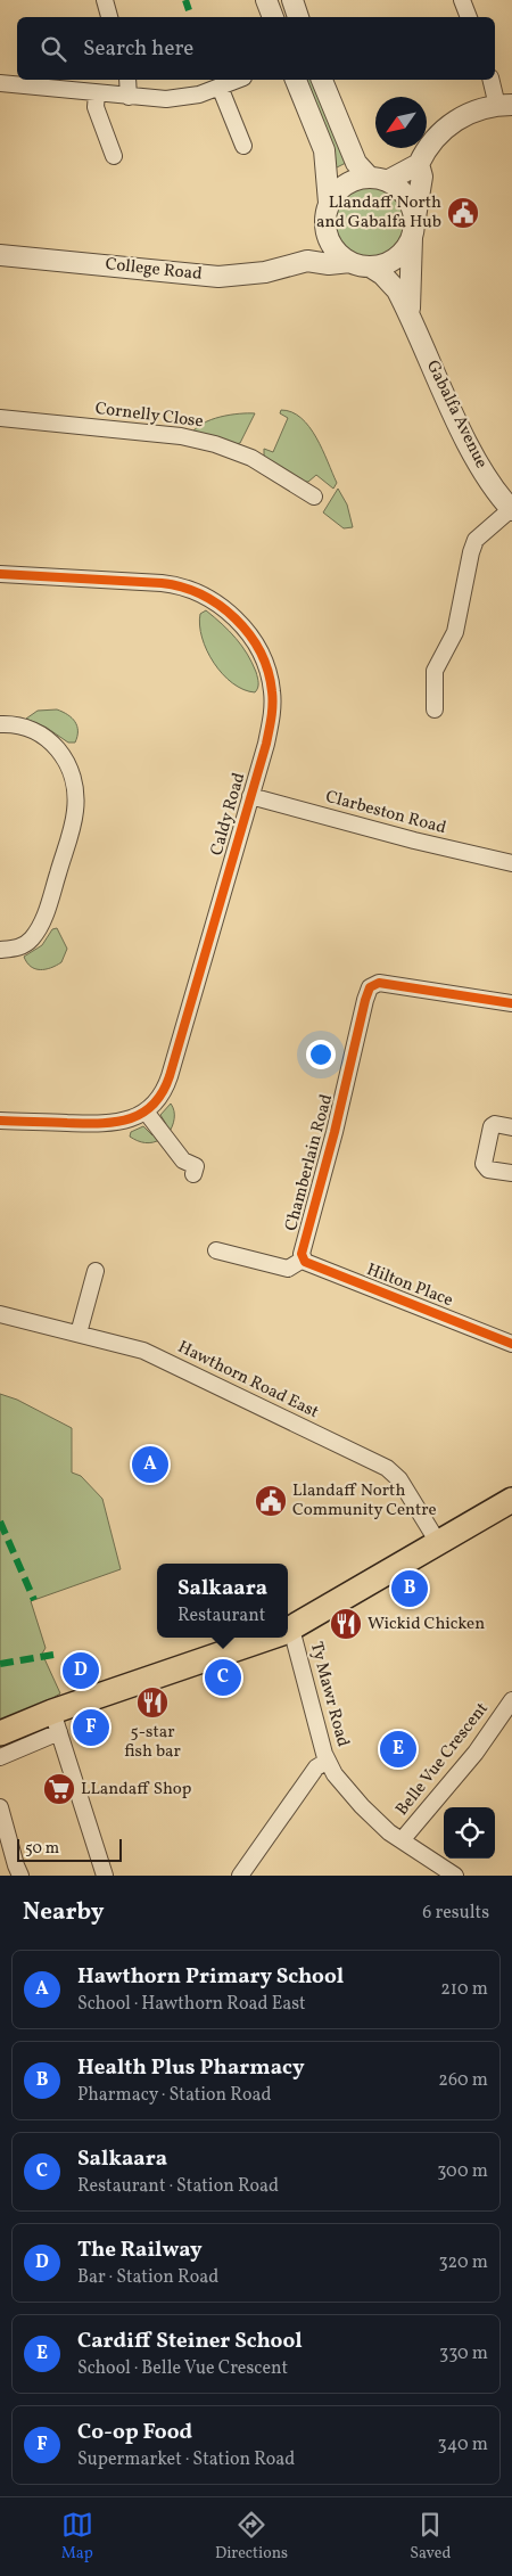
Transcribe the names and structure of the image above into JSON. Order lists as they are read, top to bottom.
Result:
{
  "streets": {
    "street": [
      "College Road",
      "Gabalfa Avenue",
      "Cornelly Close",
      "Clarbeston Road",
      "Caldy Road",
      "Chamberlain Road",
      "Hilton Place",
      "Hawthorn Road East",
      "Ty Mawr Road",
      "Belle Vue Crescent"
    ]
  },
  "crossings": [
    ["College Road", "Gabalfa Avenue"],
    ["Clarbeston Road", "Caldy Road"],
    ["Chamberlain Road", "Hilton Place"]
  ],
  "places": {
    "public building": ["Llandaff North and Gabalfa Hub", "Llandaff North Community Centre"],
    "restaurant": ["Wickid Chicken", "5-star fish bar"],
    "supermarket": ["LLandaff Shop"]
  },
  "scale_bar": "50 m",
  "north": "bottom left",
  "page": {
    "search": "Search here",
    "pins": [
      "A",
      "B",
      "D",
      "C",
      "F",
      "E"
    ],
    "popup": ["Salkaara", "Restaurant"],
    "scale": "50 m",
    "heading": ["Nearby", "6 results"],
    "list": [
      {
        "mark": "A",
        "name": "Hawthorn Primary School",
        "note": "School · Hawthorn Road East",
        "value": "210 m"
      },
      {
        "mark": "B",
        "name": "Health Plus Pharmacy",
        "note": "Pharmacy · Station Road",
        "value": "260 m"
      },
      {
        "mark": "C",
        "name": "Salkaara",
        "note": "Restaurant · Station Road",
        "value": "300 m"
      },
      {
        "mark": "D",
        "name": "The Railway",
        "note": "Bar · Station Road",
        "value": "320 m"
      },
      {
        "mark": "E",
        "name": "Cardiff Steiner School",
        "note": "School · Belle Vue Crescent",
        "value": "330 m"
      },
      {
        "mark": "F",
        "name": "Co-op Food",
        "note": "Supermarket · Station Road",
        "value": "340 m"
      }
    ],
    "nav": ["Map", "Directions", "Saved"]
  }
}
